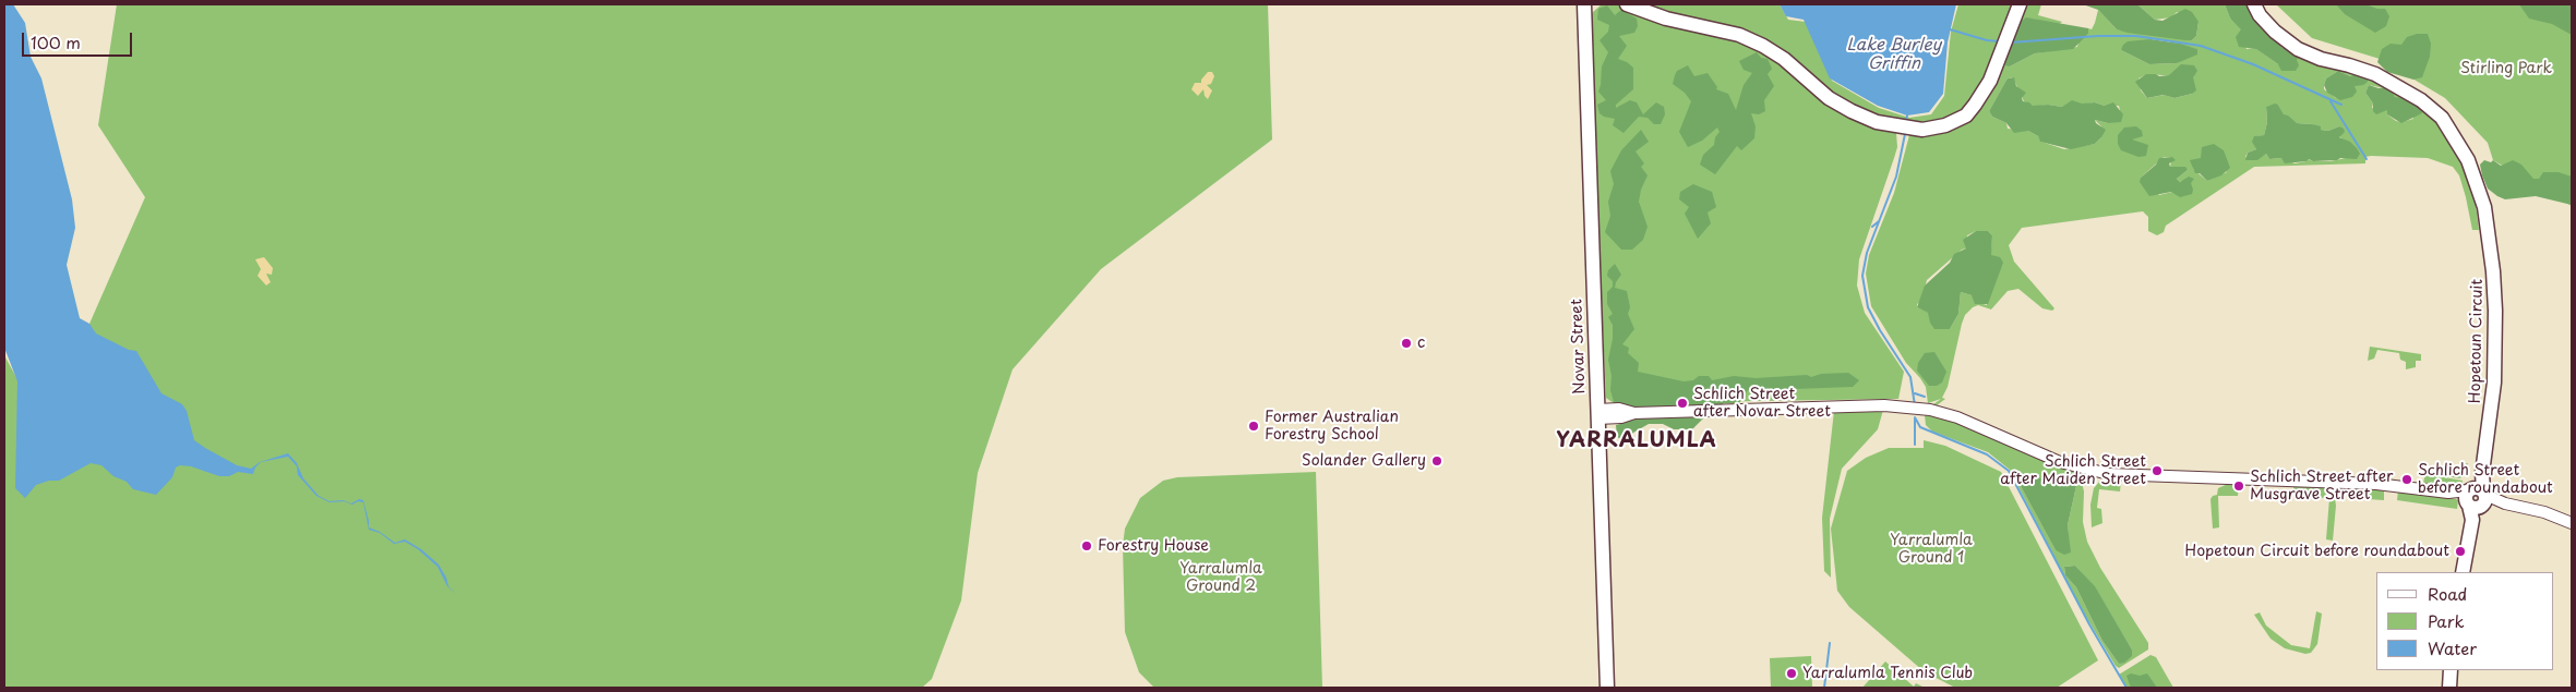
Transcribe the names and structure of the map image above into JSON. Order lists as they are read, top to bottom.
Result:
{
  "streets": {
    "main road": ["Hopetoun Circuit", "Novar Street"]
  },
  "districts": ["YARRALUMLA"],
  "water": ["Lake Burley Griffin"],
  "parks": ["Stirling Park", "Yarralumla Ground 1", "Yarralumla Ground 2"],
  "places": [
    "c",
    "Schlich Street after Novar Street",
    "Former Australian Forestry School",
    "Solander Gallery",
    "Schlich Street after Maiden Street",
    "Schlich Street before roundabout",
    "Schlich Street after Musgrave Street",
    "Forestry House",
    "Hopetoun Circuit before roundabout",
    "Yarralumla Tennis Club"
  ],
  "legend": ["Road", "Park", "Water"],
  "scale_bar": "100 m"
}
